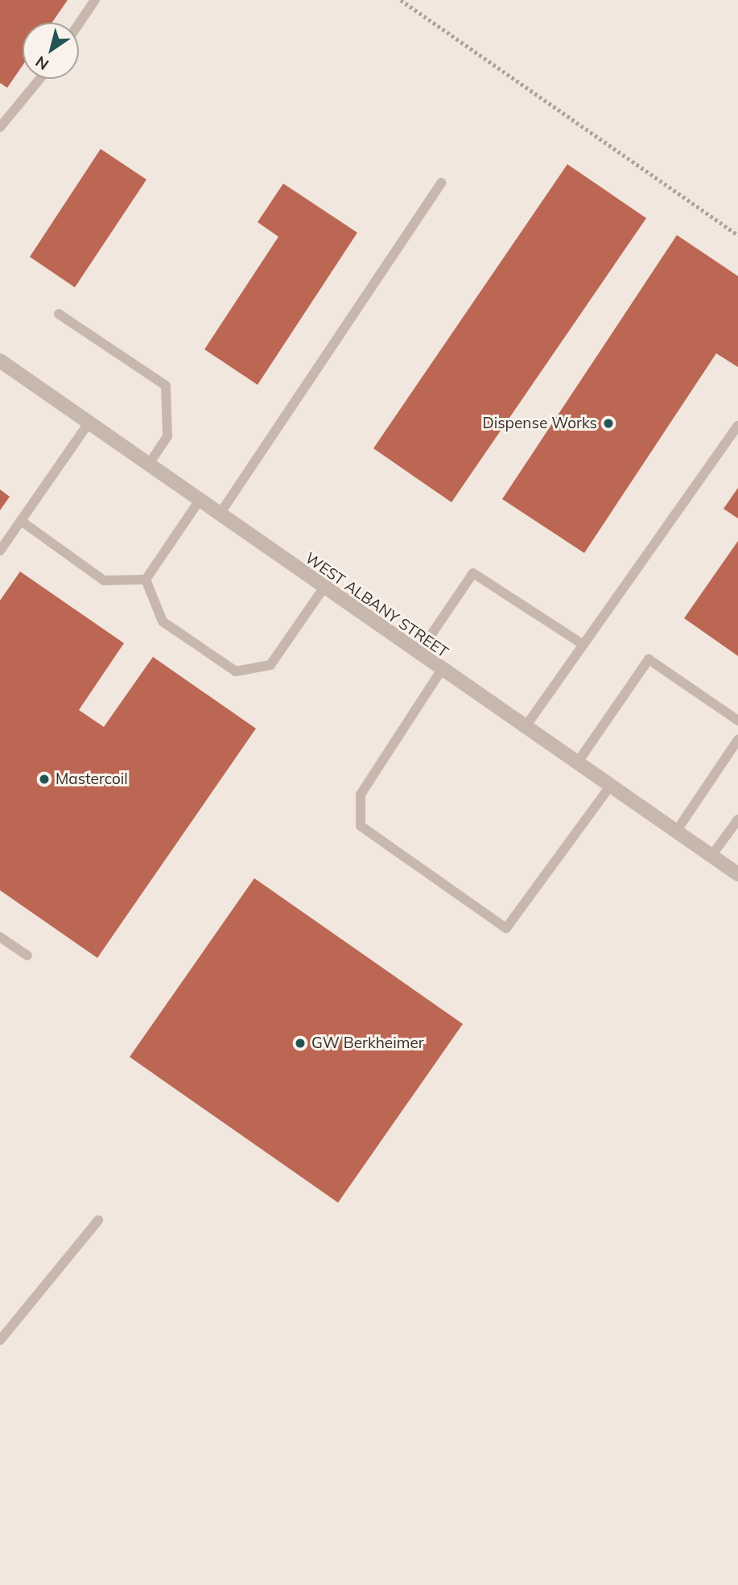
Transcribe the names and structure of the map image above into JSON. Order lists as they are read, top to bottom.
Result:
{
  "streets": {
    "street": ["WEST ALBANY STREET"]
  },
  "places": ["Dispense Works", "Mastercoil", "GW Berkheimer"],
  "north": "bottom left"
}
